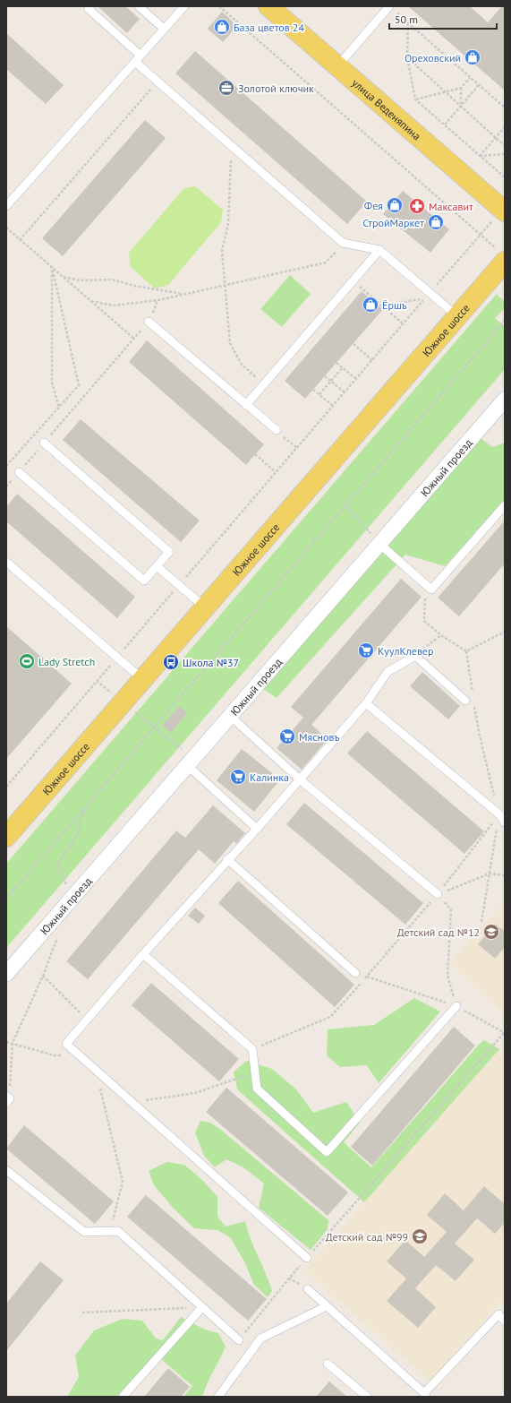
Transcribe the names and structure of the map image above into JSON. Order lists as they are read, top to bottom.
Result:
{
  "streets": {
    "main road": ["улица Веденяпина", "Южное шоссе"],
    "street": ["Южный проезд"]
  },
  "places": {
    "shop": [
      "База цветов 24",
      "Ореховский",
      "Фея",
      "СтройМаркет",
      "Ёршъ"
    ],
    "office": ["Золотой ключик"],
    "pharmacy": ["Максавит"],
    "supermarket": ["КуулКлевер", "Мясновъ", "Калинка"],
    "sports": ["Lady Stretch"],
    "bus stop": ["Школа №37"],
    "school or university": ["Детский сад №12", "Детский сад №99"]
  },
  "scale_bar": "50 m"
}
